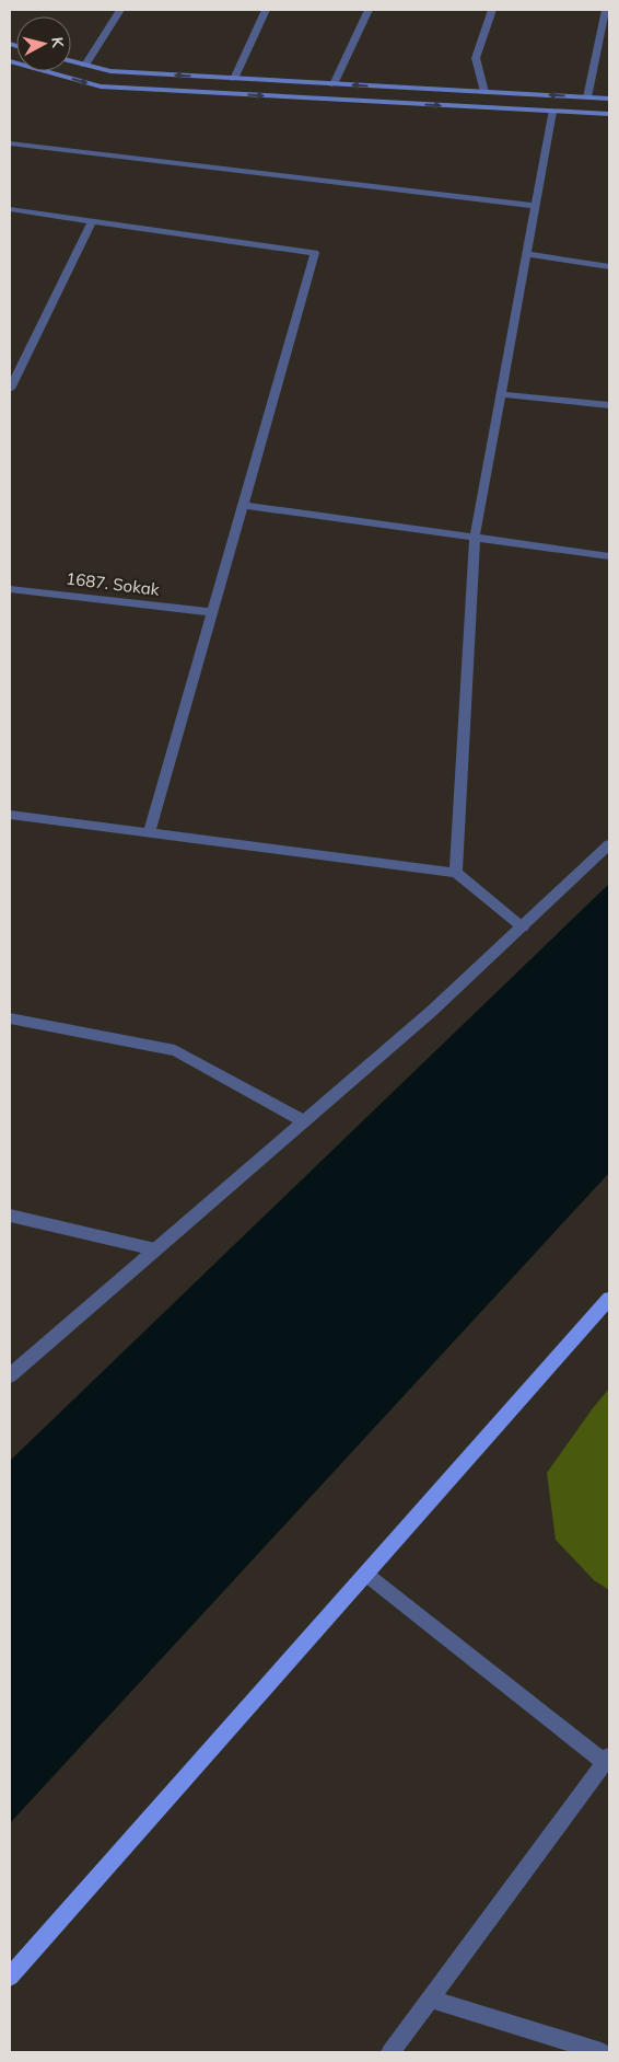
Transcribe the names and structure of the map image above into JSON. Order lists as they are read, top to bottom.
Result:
{
  "streets": {
    "street": ["1687. Sokak"]
  },
  "north": "right"
}
